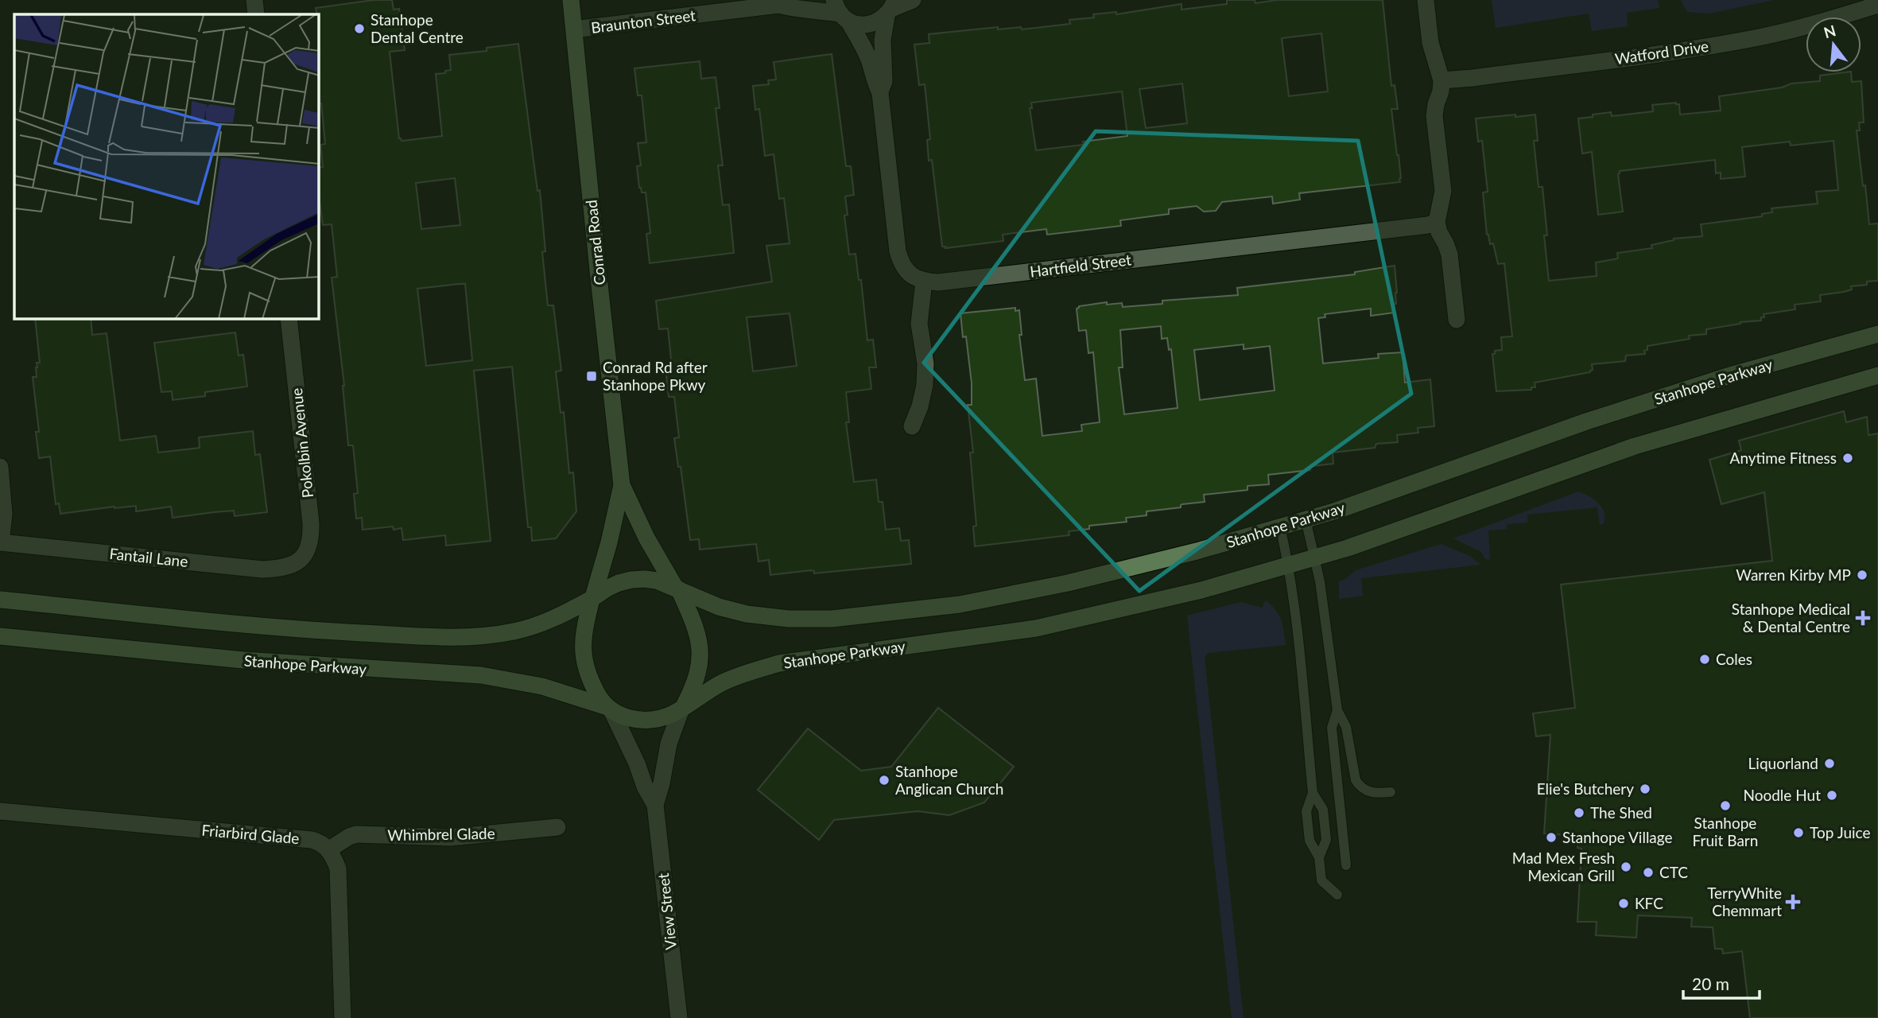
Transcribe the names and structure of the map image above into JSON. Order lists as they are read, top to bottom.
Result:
{
  "streets": {
    "main road": ["Conrad Road", "Stanhope Parkway"],
    "street": [
      "Braunton Street",
      "Watford Drive",
      "Hartfield Street",
      "Pokolbin Avenue",
      "Fantail Lane",
      "Friarbird Glade",
      "Whimbrel Glade",
      "View Street"
    ]
  },
  "crossings": [
    ["Braunton Street", "Conrad Road"],
    ["Conrad Road", "Stanhope Parkway"],
    ["Conrad Road", "View Street"],
    ["Stanhope Parkway", "View Street"],
    ["Pokolbin Avenue", "Fantail Lane"],
    ["Friarbird Glade", "Whimbrel Glade"]
  ],
  "places": {
    "other": [
      "Stanhope Dental Centre",
      "Anytime Fitness",
      "Warren Kirby MP",
      "Coles",
      "Liquorland",
      "Stanhope Anglican Church",
      "Elie's Butchery",
      "Noodle Hut",
      "Stanhope Fruit Barn",
      "The Shed",
      "Top Juice",
      "Stanhope Village",
      "Mad Mex Fresh Mexican Grill",
      "CTC",
      "KFC"
    ],
    "transit": ["Conrad Rd after Stanhope Pkwy"],
    "health": ["Stanhope Medical & Dental Centre", "TerryWhite Chemmart"]
  },
  "scale_bar": "20 m",
  "north": "top"
}
